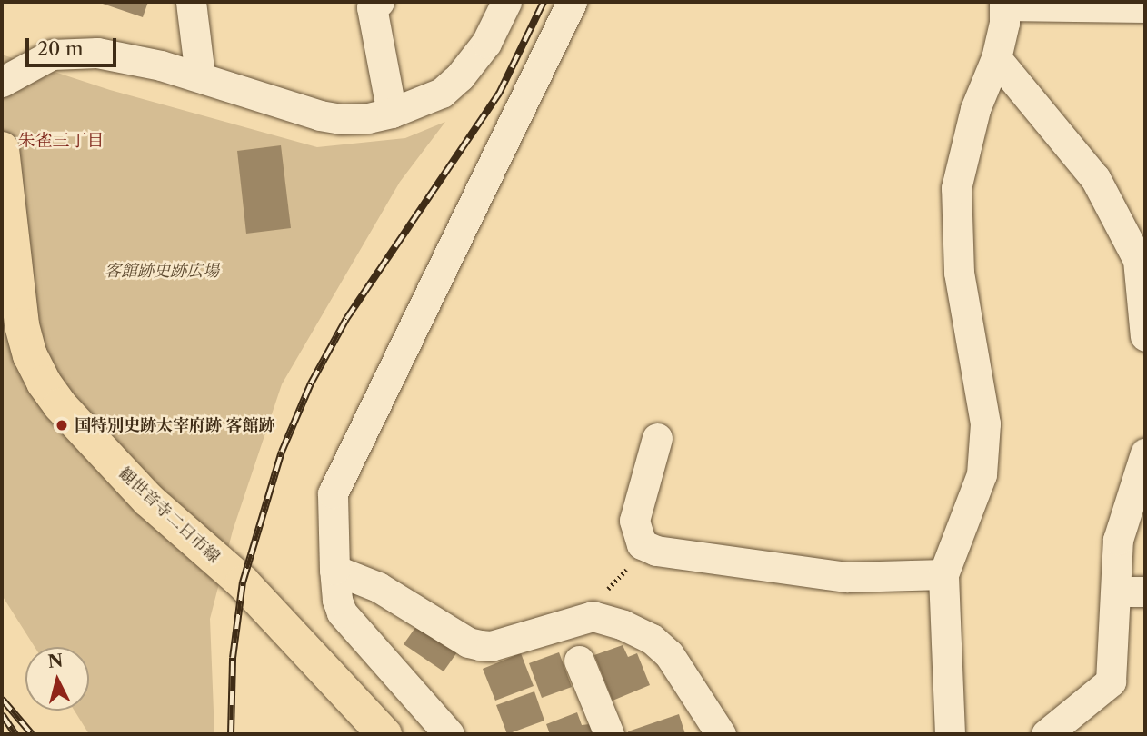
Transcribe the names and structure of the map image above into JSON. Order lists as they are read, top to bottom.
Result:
{
  "streets": {
    "main road": ["観世音寺二日市線"]
  },
  "districts": ["朱雀三丁目"],
  "parks": ["客館跡史跡広場"],
  "places": ["国特別史跡太宰府跡 客館跡"],
  "scale_bar": "20 m",
  "north": "top"
}
